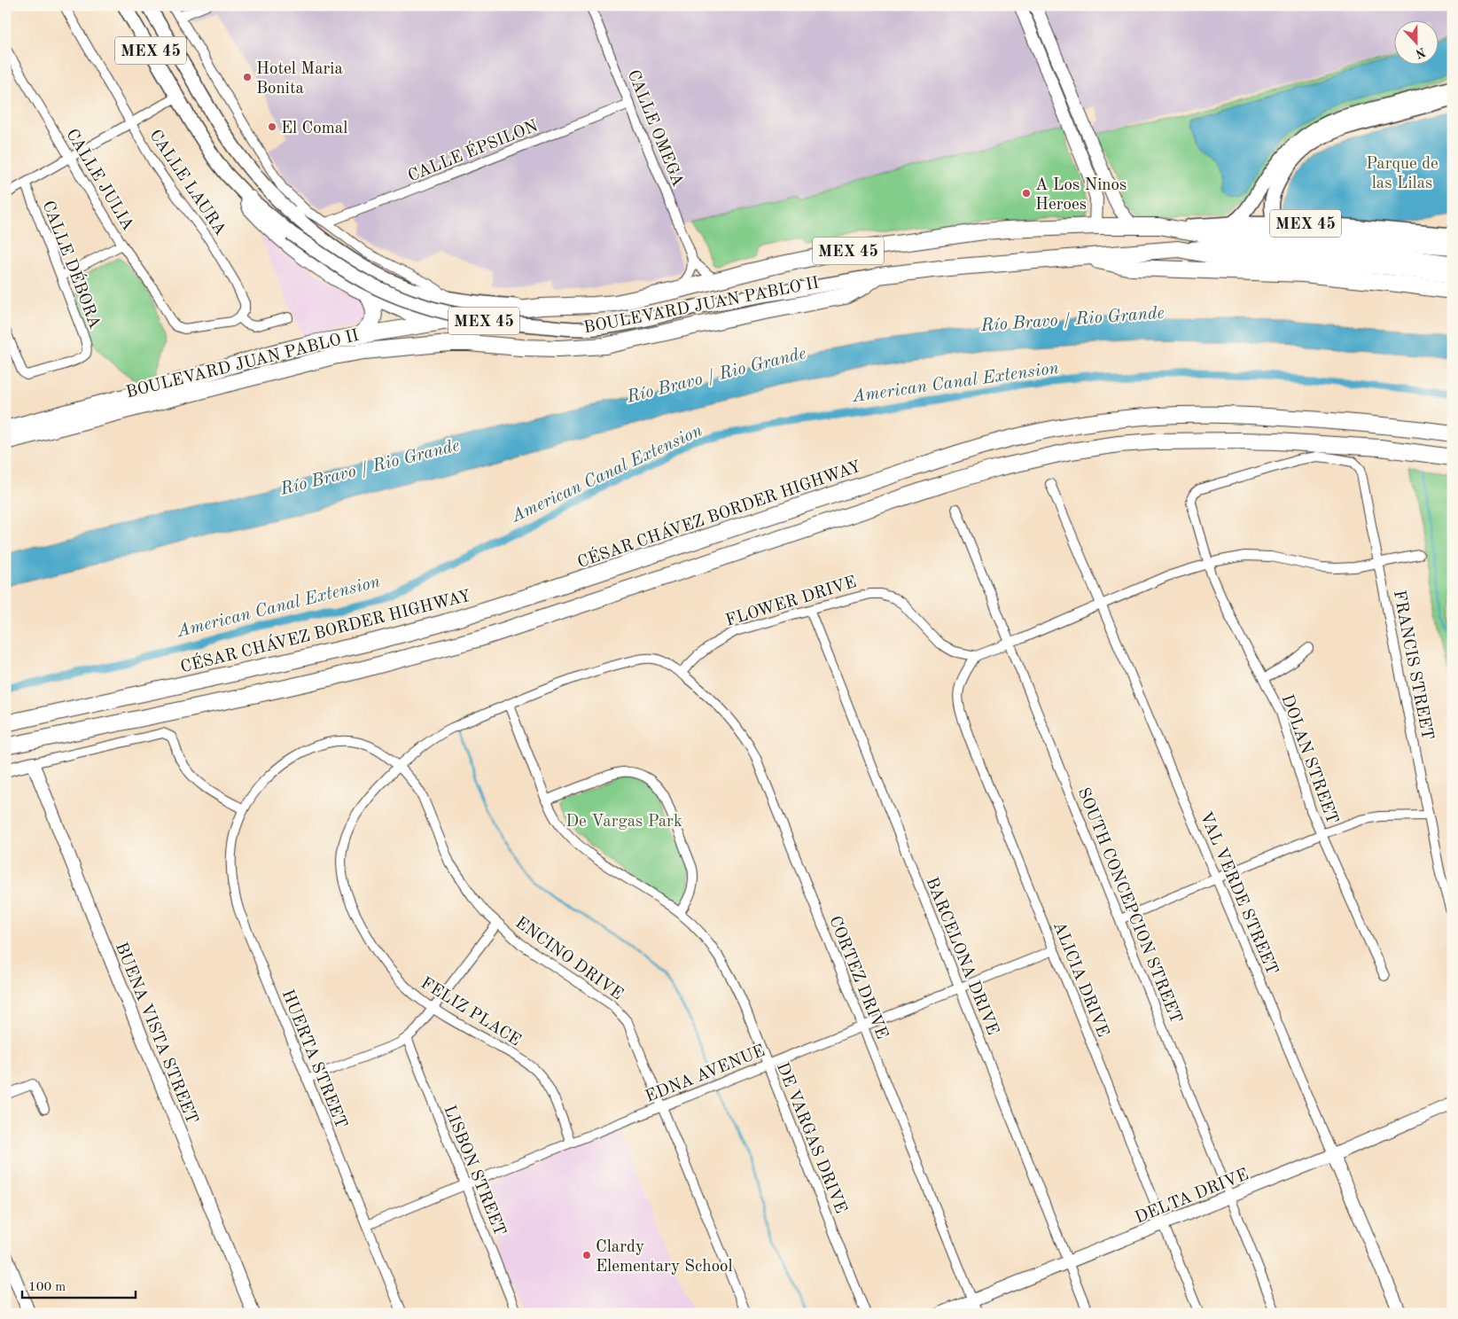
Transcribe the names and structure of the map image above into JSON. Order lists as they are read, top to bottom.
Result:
{
  "streets": {
    "highway": ["MEX 45", "BOULEVARD JUAN PABLO II", "CÉSAR CHÁVEZ BORDER HIGHWAY"],
    "street": [
      "CALLE OMEGA",
      "CALLE ÉPSILON",
      "CALLE JULIA",
      "CALLE LAURA",
      "CALLE DÉBORA",
      "FLOWER DRIVE",
      "FRANCIS STREET",
      "DOLAN STREET",
      "VAL VERDE STREET",
      "SOUTH CONCEPCION STREET",
      "BARCELONA DRIVE",
      "ENCINO DRIVE",
      "CORTEZ DRIVE",
      "ALICIA DRIVE",
      "FELIZ PLACE",
      "BUENA VISTA STREET",
      "HUERTA STREET",
      "EDNA AVENUE",
      "DE VARGAS DRIVE",
      "LISBON STREET",
      "DELTA DRIVE"
    ]
  },
  "crossings": [
    ["MEX 45", "BOULEVARD JUAN PABLO II"],
    ["CALLE OMEGA", "CALLE ÉPSILON"],
    ["CALLE JULIA", "CALLE LAURA"],
    ["FLOWER DRIVE", "BARCELONA DRIVE"],
    ["FLOWER DRIVE", "CORTEZ DRIVE"],
    ["FLOWER DRIVE", "ALICIA DRIVE"],
    ["FRANCIS STREET", "DOLAN STREET"],
    ["VAL VERDE STREET", "DELTA DRIVE"],
    ["SOUTH CONCEPCION STREET", "DELTA DRIVE"],
    ["BARCELONA DRIVE", "EDNA AVENUE"],
    ["BARCELONA DRIVE", "DELTA DRIVE"],
    ["ENCINO DRIVE", "FELIZ PLACE"],
    ["ENCINO DRIVE", "EDNA AVENUE"],
    ["CORTEZ DRIVE", "EDNA AVENUE"],
    ["CORTEZ DRIVE", "DELTA DRIVE"],
    ["ALICIA DRIVE", "EDNA AVENUE"],
    ["ALICIA DRIVE", "DELTA DRIVE"],
    ["FELIZ PLACE", "EDNA AVENUE"],
    ["HUERTA STREET", "EDNA AVENUE"],
    ["EDNA AVENUE", "DE VARGAS DRIVE"],
    ["EDNA AVENUE", "LISBON STREET"]
  ],
  "water": ["Río Bravo / Rio Grande", "American Canal Extension"],
  "parks": ["Parque de las Lilas", "De Vargas Park"],
  "places": [
    "Hotel Maria Bonita",
    "El Comal",
    "A Los Ninos Heroes",
    "Clardy Elementary School"
  ],
  "scale_bar": "100 m",
  "north": "bottom"
}
